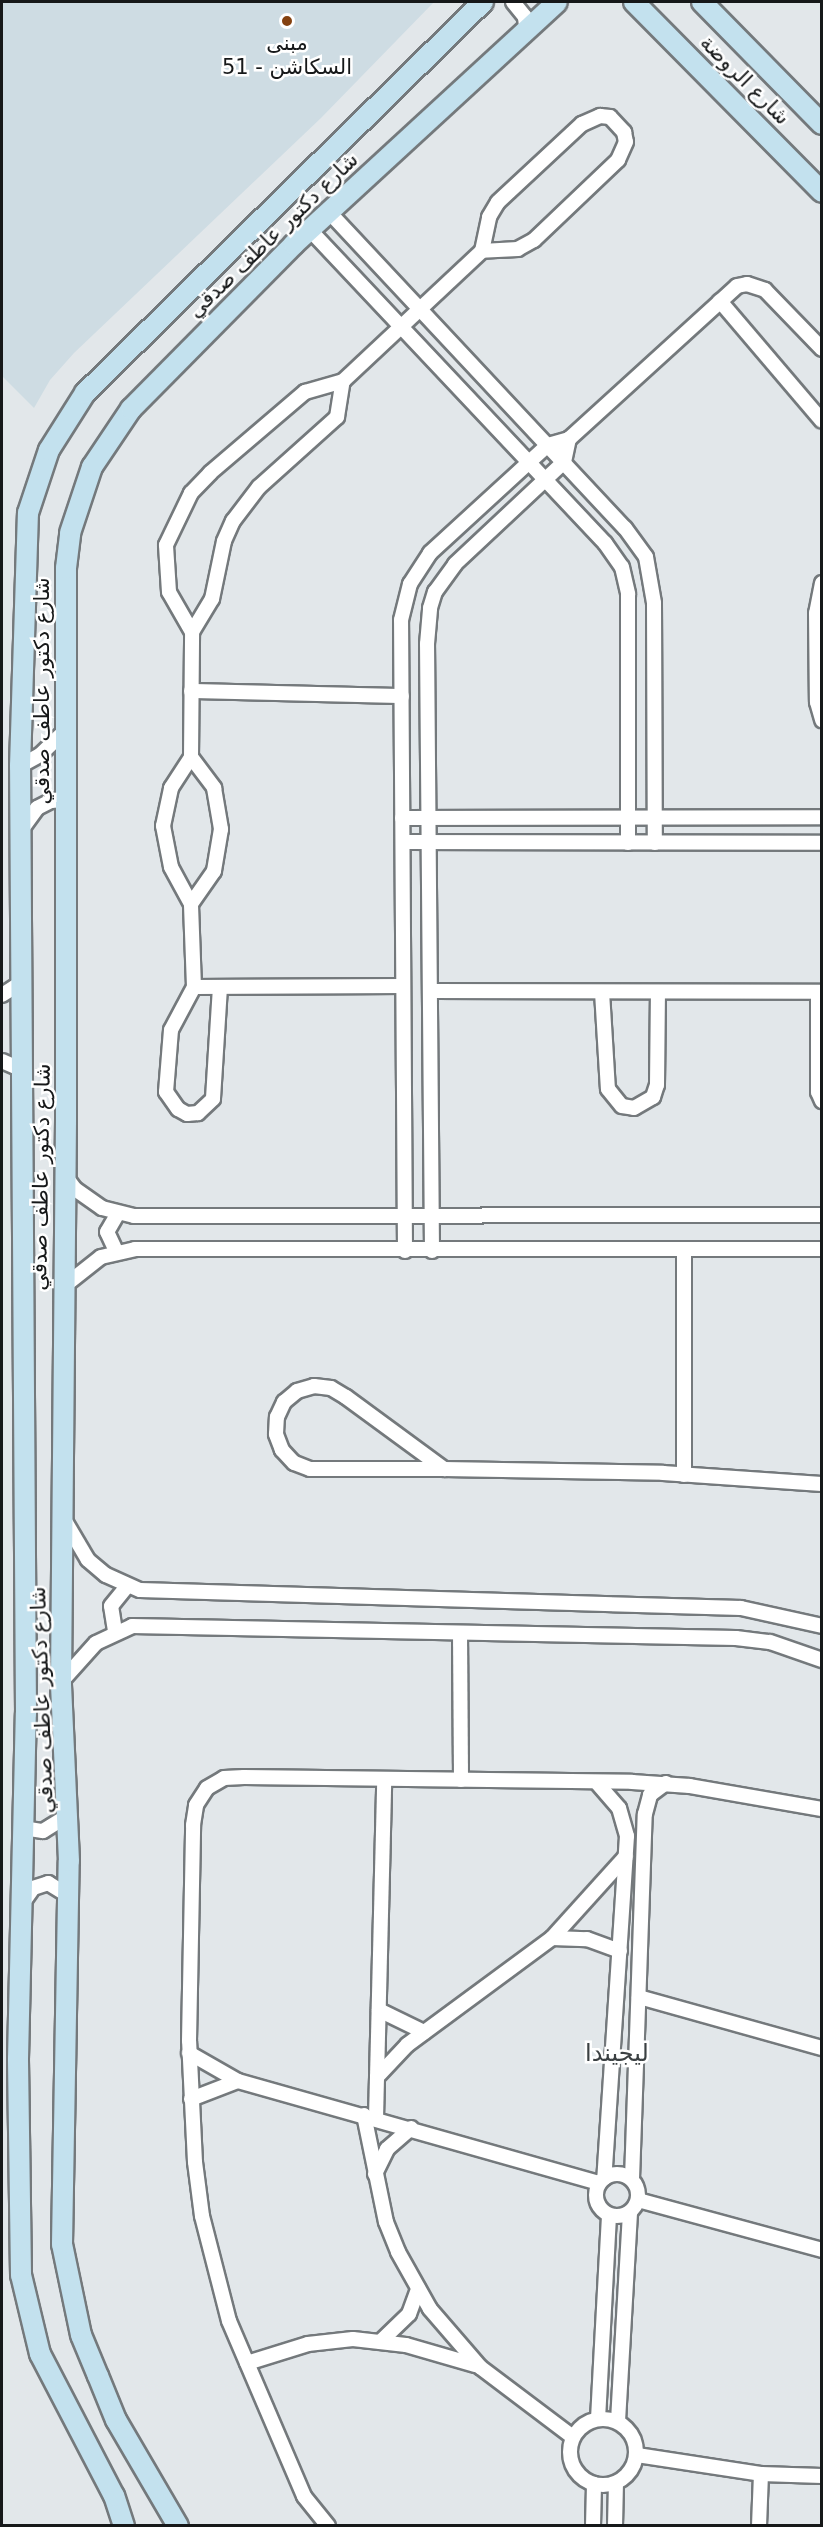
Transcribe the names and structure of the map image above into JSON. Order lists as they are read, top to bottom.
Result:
{
  "streets": {
    "street": ["شارع الروضة", "شارع دكتور عاطف صدقي"]
  },
  "districts": ["ليجيندا"],
  "places": ["مبنى السكاشن - 51"]
}
